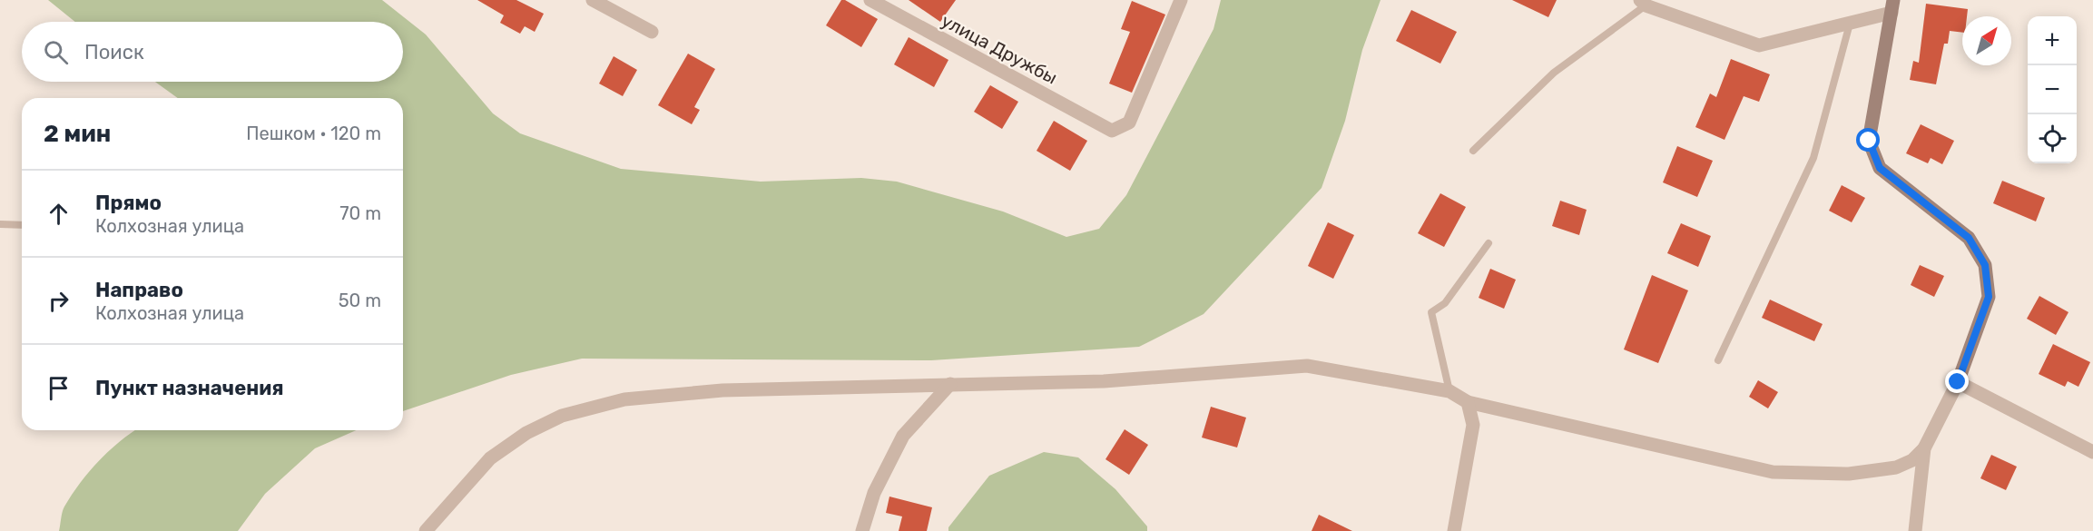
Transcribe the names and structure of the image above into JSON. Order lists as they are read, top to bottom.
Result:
{
  "streets": {
    "street": ["улица Дружбы"]
  },
  "north": "top right",
  "page": {
    "map_buttons": ["+", "−"],
    "search": "Поиск",
    "heading": ["2 мин", "Пешком · 120 m"],
    "list": [
      ["Прямо", "Колхозная улица", "70 m"],
      ["Направо", "Колхозная улица", "50 m"],
      "Пункт назначения"
    ]
  }
}
